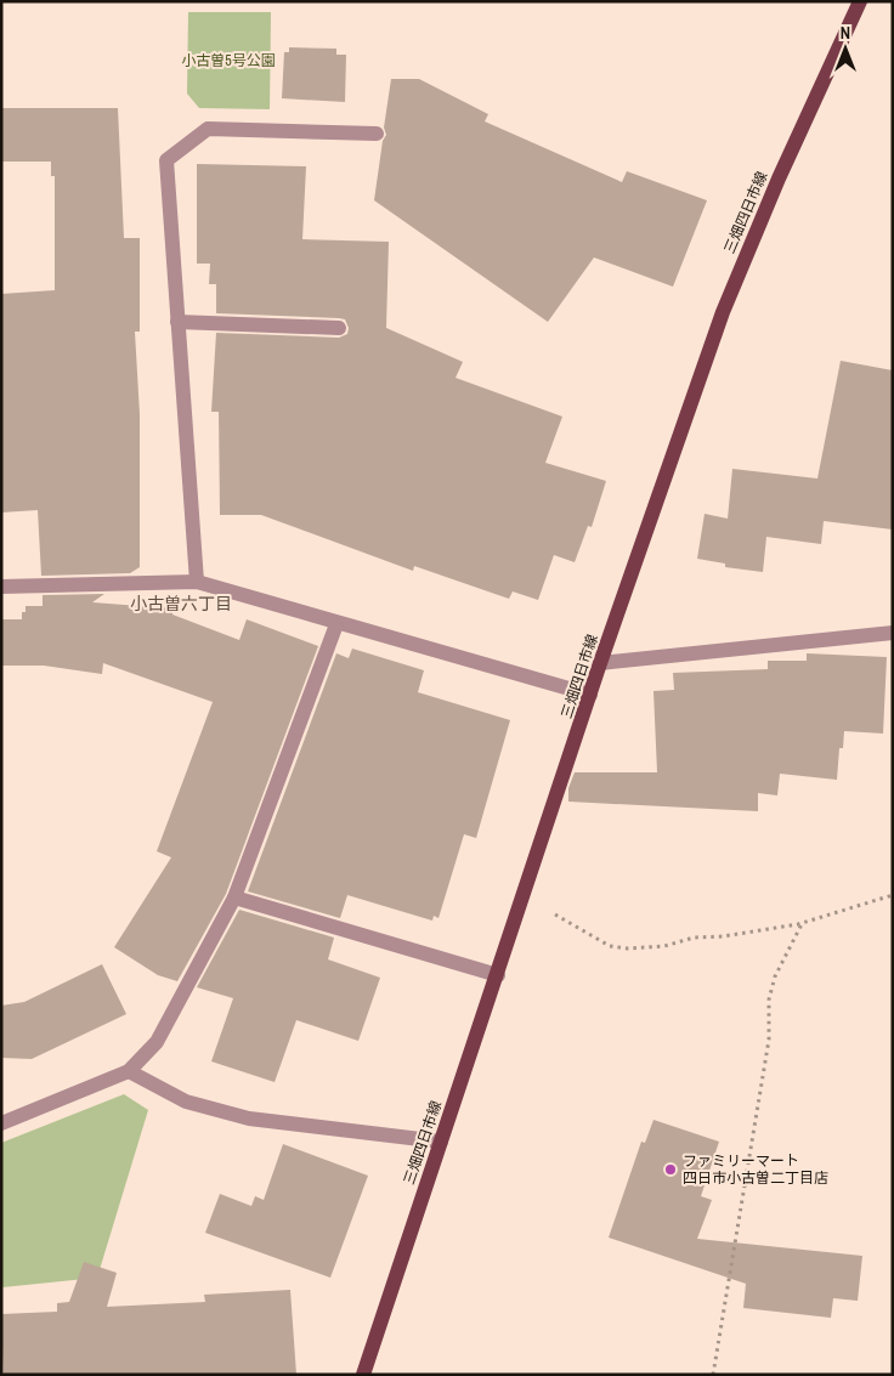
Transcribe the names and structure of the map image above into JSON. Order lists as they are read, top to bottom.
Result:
{
  "streets": {
    "main road": ["三畑四日市線"]
  },
  "districts": ["小古曽六丁目"],
  "parks": ["小古曽5号公園"],
  "places": ["ファミリーマート 四日市小古曽二丁目店"],
  "north": "top"
}
